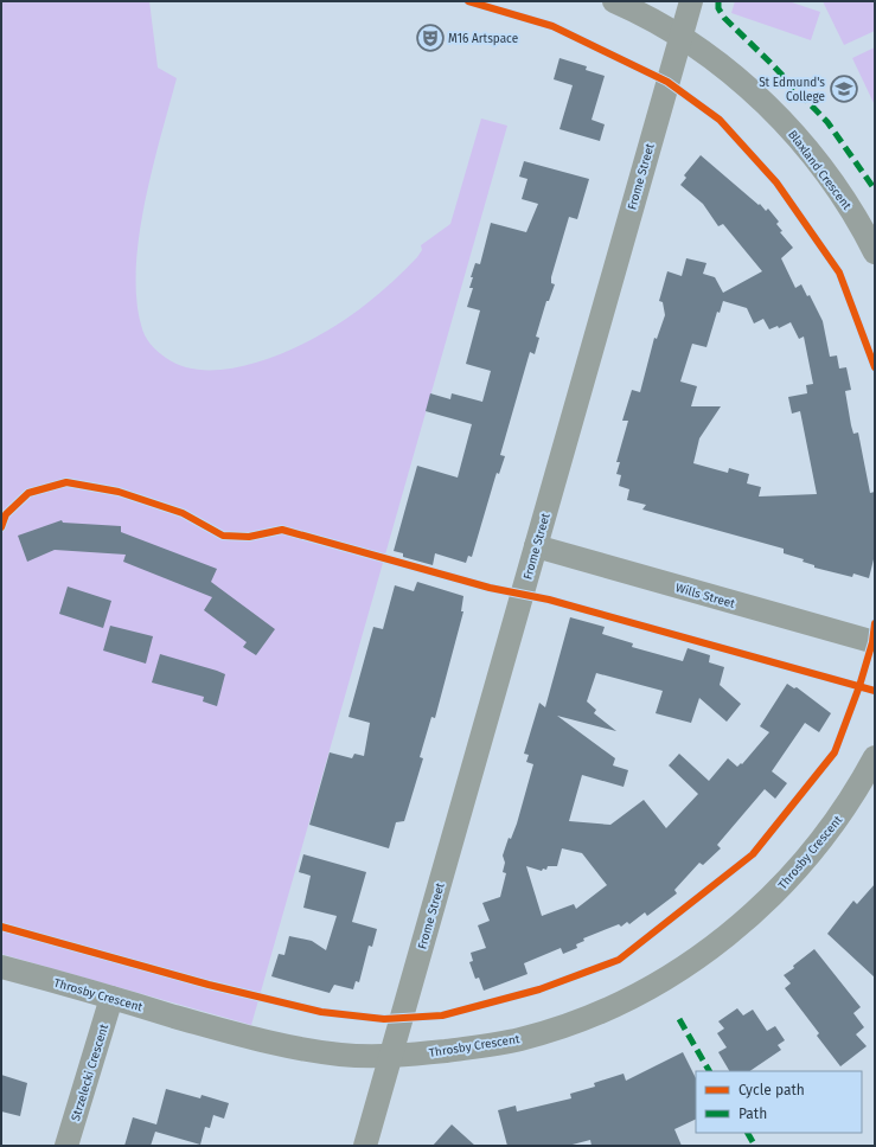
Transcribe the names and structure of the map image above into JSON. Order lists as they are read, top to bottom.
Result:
{
  "streets": {
    "street": [
      "Blaxland Crescent",
      "Frome Street",
      "Wills Street",
      "Throsby Crescent",
      "Strzelecki Crescent"
    ]
  },
  "crossings": [
    ["Blaxland Crescent", "Frome Street"],
    ["Frome Street", "Wills Street"],
    ["Frome Street", "Throsby Crescent"],
    ["Throsby Crescent", "Strzelecki Crescent"]
  ],
  "places": {
    "theatre": ["M16 Artspace"],
    "school or university": ["St Edmund's College"]
  },
  "legend": ["Cycle path", "Path"]
}
